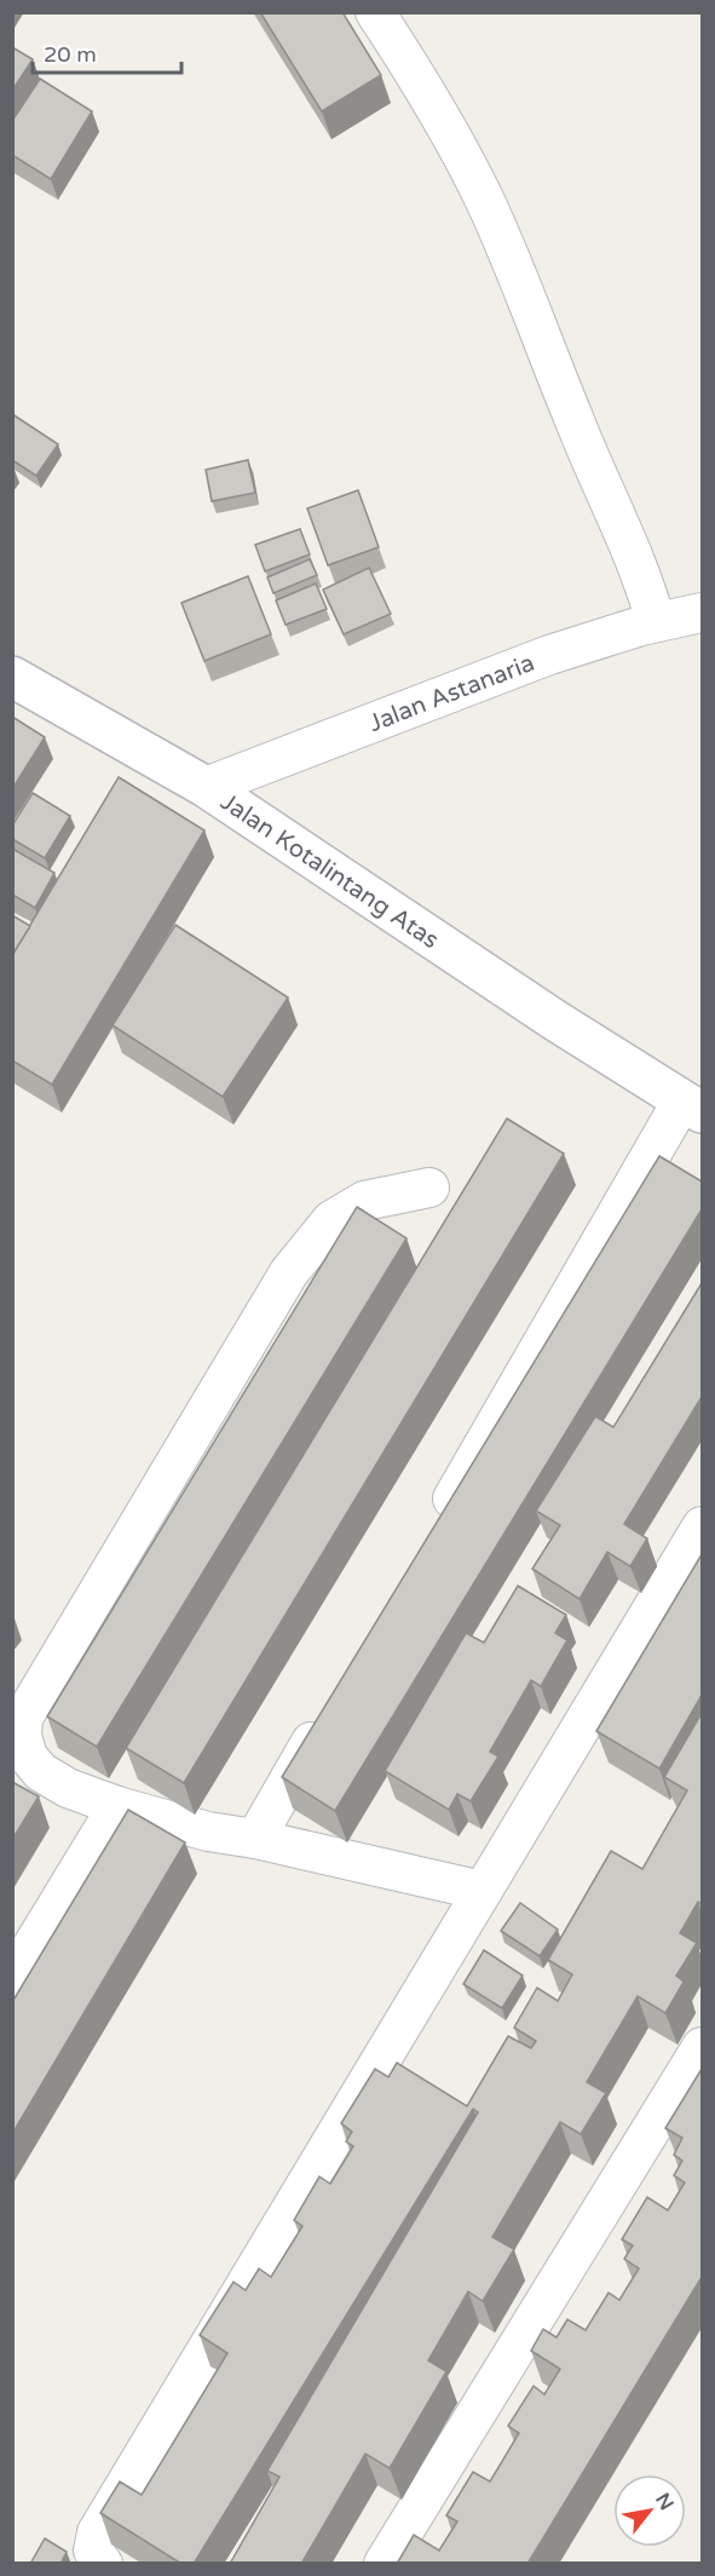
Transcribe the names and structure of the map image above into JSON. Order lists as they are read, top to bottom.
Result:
{
  "streets": {
    "street": ["Jalan Astanaria", "Jalan Kotalintang Atas"]
  },
  "crossings": [
    ["Jalan Astanaria", "Jalan Kotalintang Atas"]
  ],
  "scale_bar": "20 m",
  "north": "top right"
}
